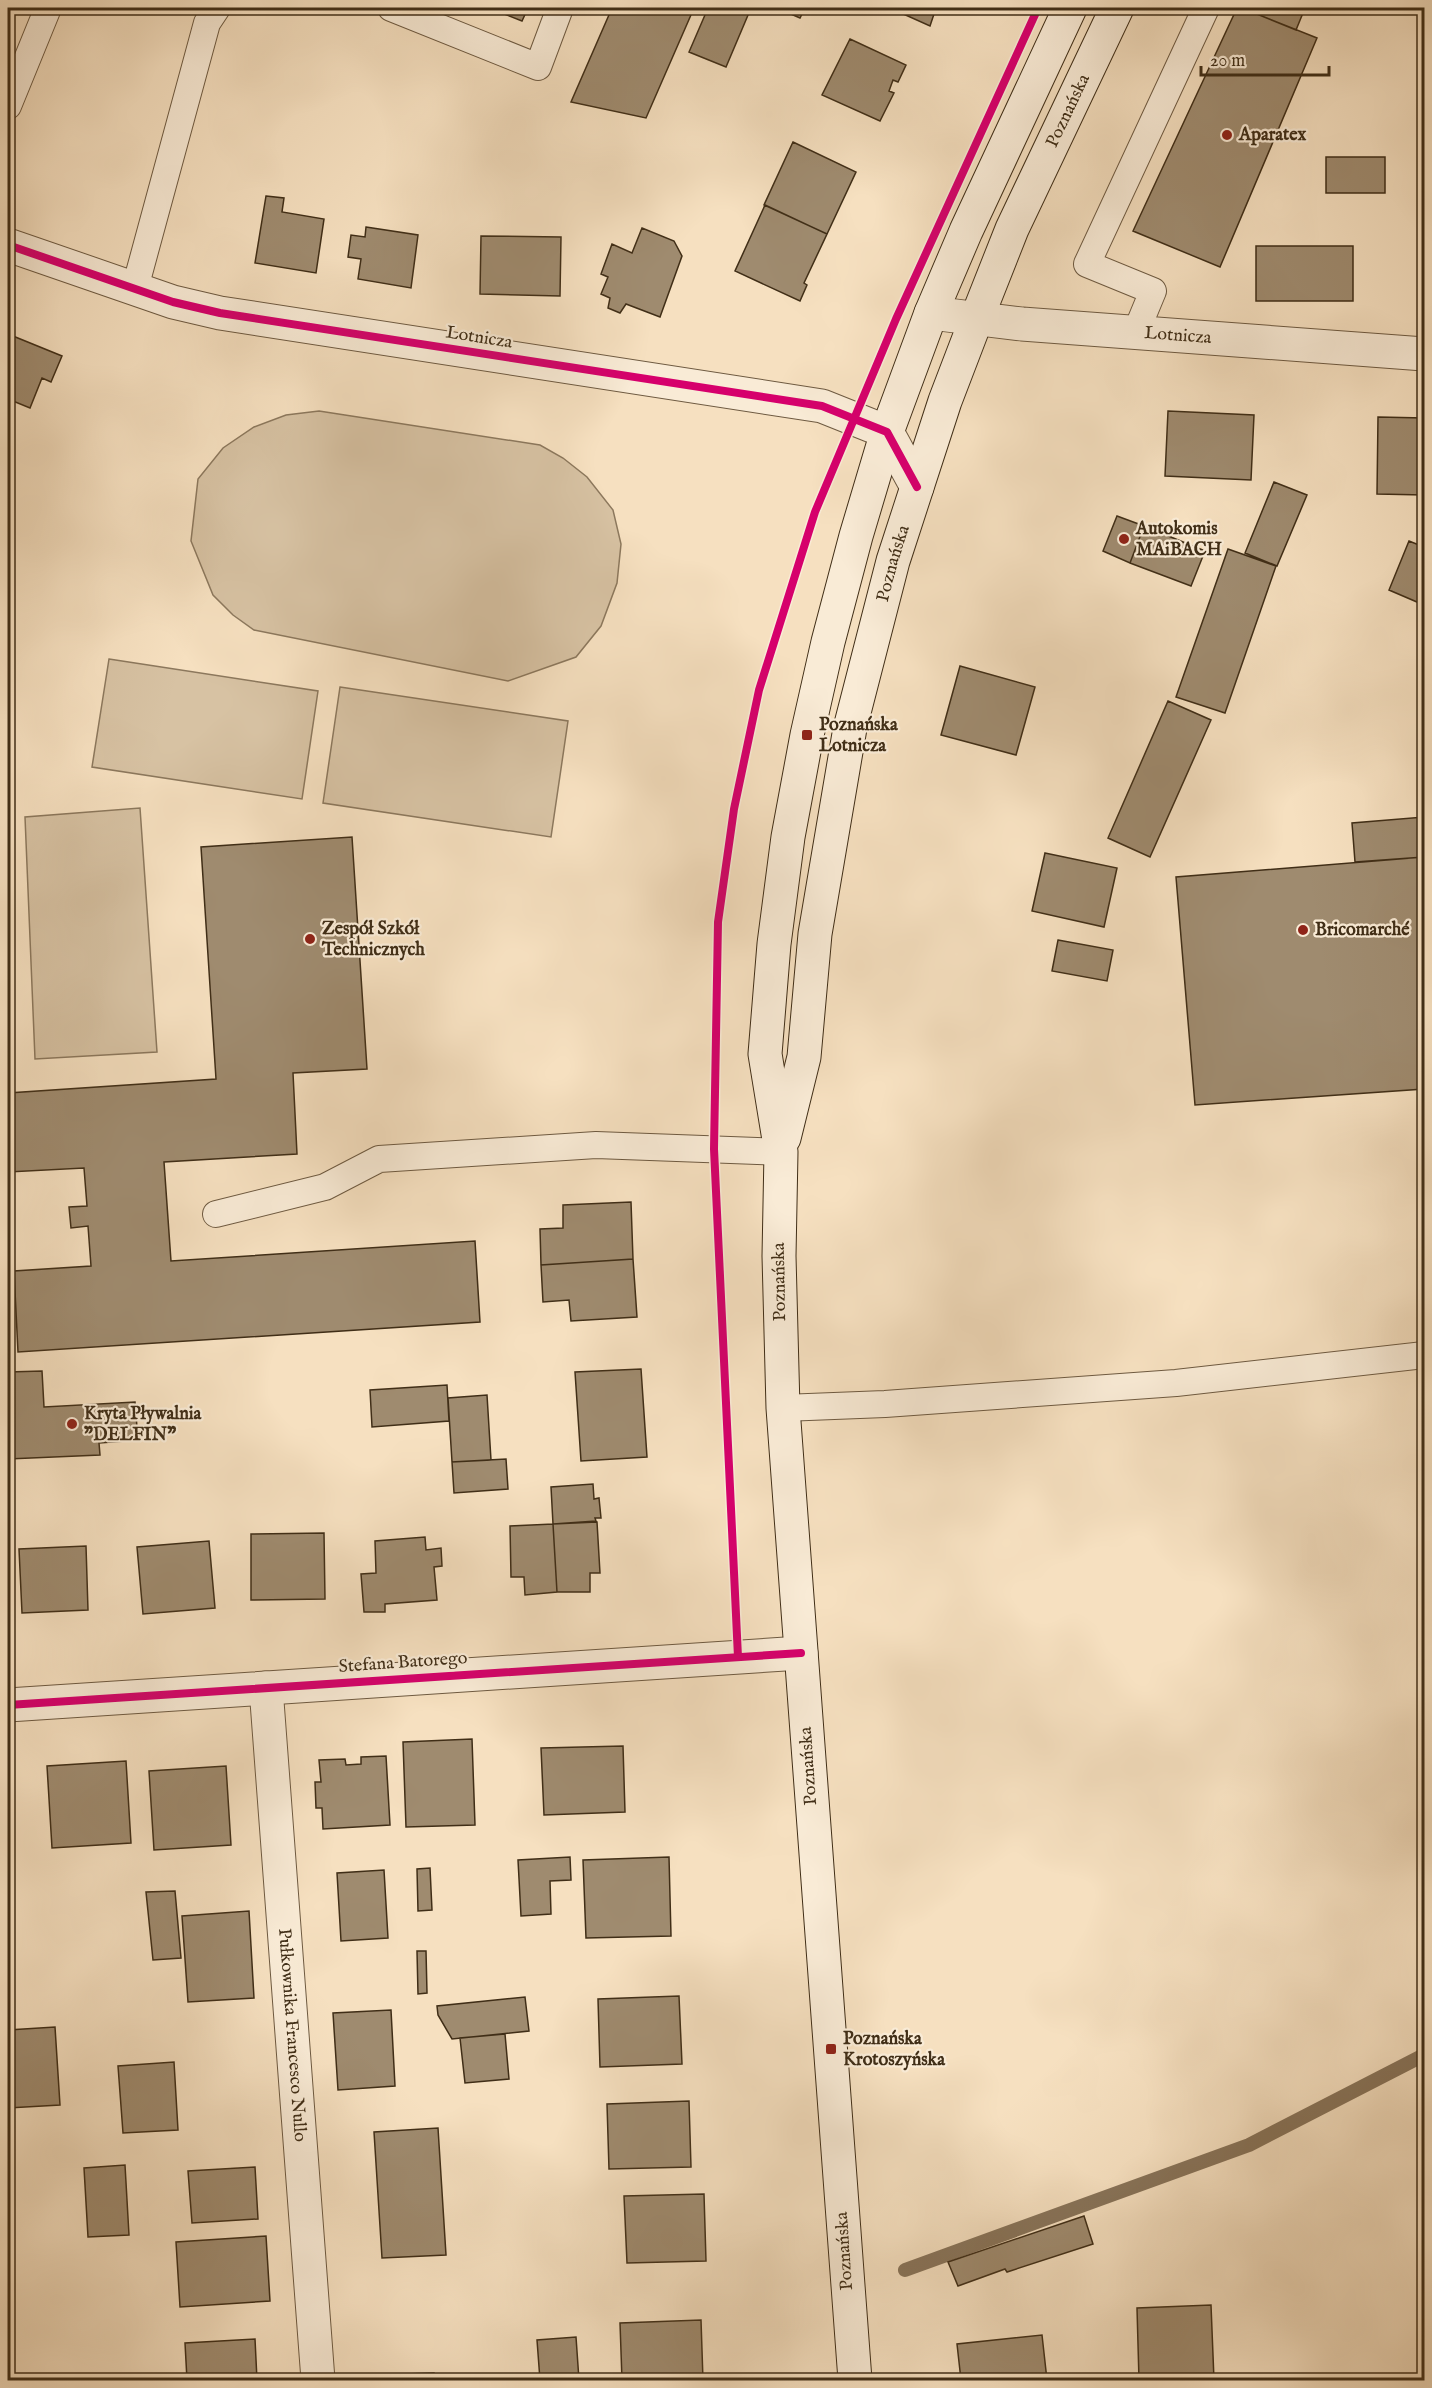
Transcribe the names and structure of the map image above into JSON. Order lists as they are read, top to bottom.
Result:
{
  "streets": {
    "main road": [
      "Poznańska",
      "Lotnicza",
      "Stefana Batorego",
      "Pułkownika Francesco Nullo"
    ]
  },
  "crossings": [
    ["Poznańska", "Lotnicza"],
    ["Poznańska", "Stefana Batorego"],
    ["Stefana Batorego", "Pułkownika Francesco Nullo"]
  ],
  "places": {
    "other": [
      "Aparatex",
      "Autokomis MAiBACH",
      "Bricomarché",
      "Zespół Szkół Technicznych",
      "Kryta Pływalnia \"DELFIN\""
    ],
    "transit": ["Poznańska Lotnicza", "Poznańska Krotoszyńska"]
  },
  "scale_bar": "20 m"
}
